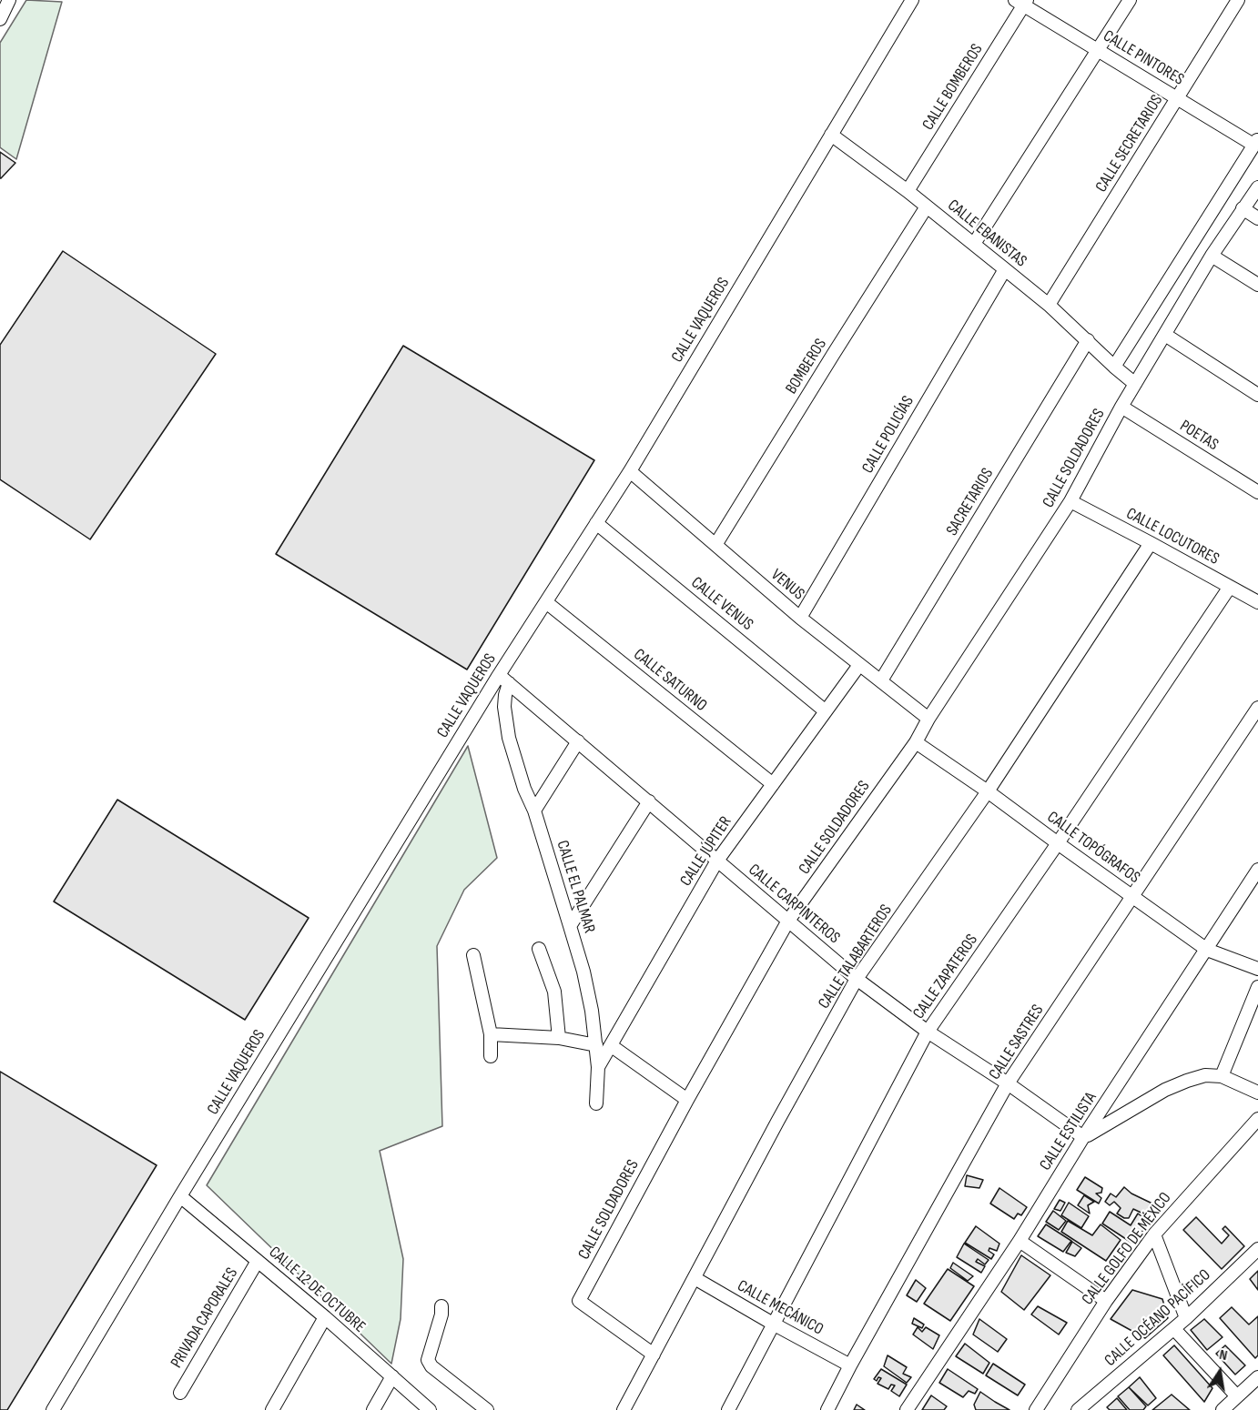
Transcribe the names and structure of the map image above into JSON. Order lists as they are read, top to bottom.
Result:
{
  "streets": {
    "street": [
      "CALLE PINTORES",
      "CALLE BOMBEROS",
      "CALLE SECRETARIOS",
      "CALLE EBANISTAS",
      "CALLE VAQUEROS",
      "BOMBEROS",
      "CALLE POLICÍAS",
      "POETAS",
      "CALLE SOLDADORES",
      "SACRETARIOS",
      "CALLE LOCUTORES",
      "VENUS",
      "CALLE VENUS",
      "CALLE SATURNO",
      "CALLE TOPÓGRAFOS",
      "CALLE JÚPITER",
      "CALLE EL PALMAR",
      "CALLE CARPINTEROS",
      "CALLE TALABARTEROS",
      "CALLE ZAPATEROS",
      "CALLE SASTRES",
      "CALLE ESTILISTA",
      "CALLE GOLFO DE MÉXICO",
      "CALLE 12 DE OCTUBRE",
      "CALLE MECÁNICO",
      "PRIVADA CAPORALES",
      "CALLE OCÉANO PACÍFICO"
    ]
  },
  "crossings": [
    ["CALLE PINTORES", "CALLE BOMBEROS"],
    ["CALLE PINTORES", "CALLE SECRETARIOS"],
    ["CALLE BOMBEROS", "CALLE EBANISTAS"],
    ["CALLE SECRETARIOS", "CALLE EBANISTAS"],
    ["CALLE EBANISTAS", "CALLE VAQUEROS"],
    ["CALLE EBANISTAS", "BOMBEROS"],
    ["CALLE EBANISTAS", "CALLE POLICÍAS"],
    ["CALLE EBANISTAS", "SACRETARIOS"],
    ["CALLE VAQUEROS", "VENUS"],
    ["CALLE VAQUEROS", "CALLE VENUS"],
    ["CALLE VAQUEROS", "CALLE SATURNO"],
    ["CALLE VAQUEROS", "CALLE CARPINTEROS"],
    ["CALLE VAQUEROS", "CALLE 12 DE OCTUBRE"],
    ["BOMBEROS", "VENUS"],
    ["CALLE POLICÍAS", "VENUS"],
    ["POETAS", "CALLE SOLDADORES"],
    ["CALLE SOLDADORES", "CALLE LOCUTORES"],
    ["CALLE SOLDADORES", "VENUS"],
    ["CALLE SOLDADORES", "CALLE TOPÓGRAFOS"],
    ["CALLE SOLDADORES", "CALLE CARPINTEROS"],
    ["CALLE SOLDADORES", "CALLE TALABARTEROS"],
    ["SACRETARIOS", "VENUS"],
    ["CALLE LOCUTORES", "CALLE TALABARTEROS"],
    ["CALLE LOCUTORES", "CALLE ZAPATEROS"],
    ["VENUS", "CALLE JÚPITER"],
    ["CALLE VENUS", "CALLE JÚPITER"],
    ["CALLE SATURNO", "CALLE JÚPITER"],
    ["CALLE TOPÓGRAFOS", "CALLE TALABARTEROS"],
    ["CALLE TOPÓGRAFOS", "CALLE ZAPATEROS"],
    ["CALLE TOPÓGRAFOS", "CALLE SASTRES"],
    ["CALLE TOPÓGRAFOS", "CALLE ESTILISTA"],
    ["CALLE JÚPITER", "CALLE EL PALMAR"],
    ["CALLE JÚPITER", "CALLE CARPINTEROS"],
    ["CALLE EL PALMAR", "CALLE CARPINTEROS"],
    ["CALLE CARPINTEROS", "CALLE TALABARTEROS"],
    ["CALLE CARPINTEROS", "CALLE ZAPATEROS"],
    ["CALLE CARPINTEROS", "CALLE SASTRES"],
    ["CALLE CARPINTEROS", "CALLE ESTILISTA"],
    ["CALLE TALABARTEROS", "CALLE MECÁNICO"],
    ["CALLE ZAPATEROS", "CALLE MECÁNICO"],
    ["CALLE SASTRES", "CALLE MECÁNICO"],
    ["CALLE 12 DE OCTUBRE", "PRIVADA CAPORALES"]
  ],
  "north": "top"
}
